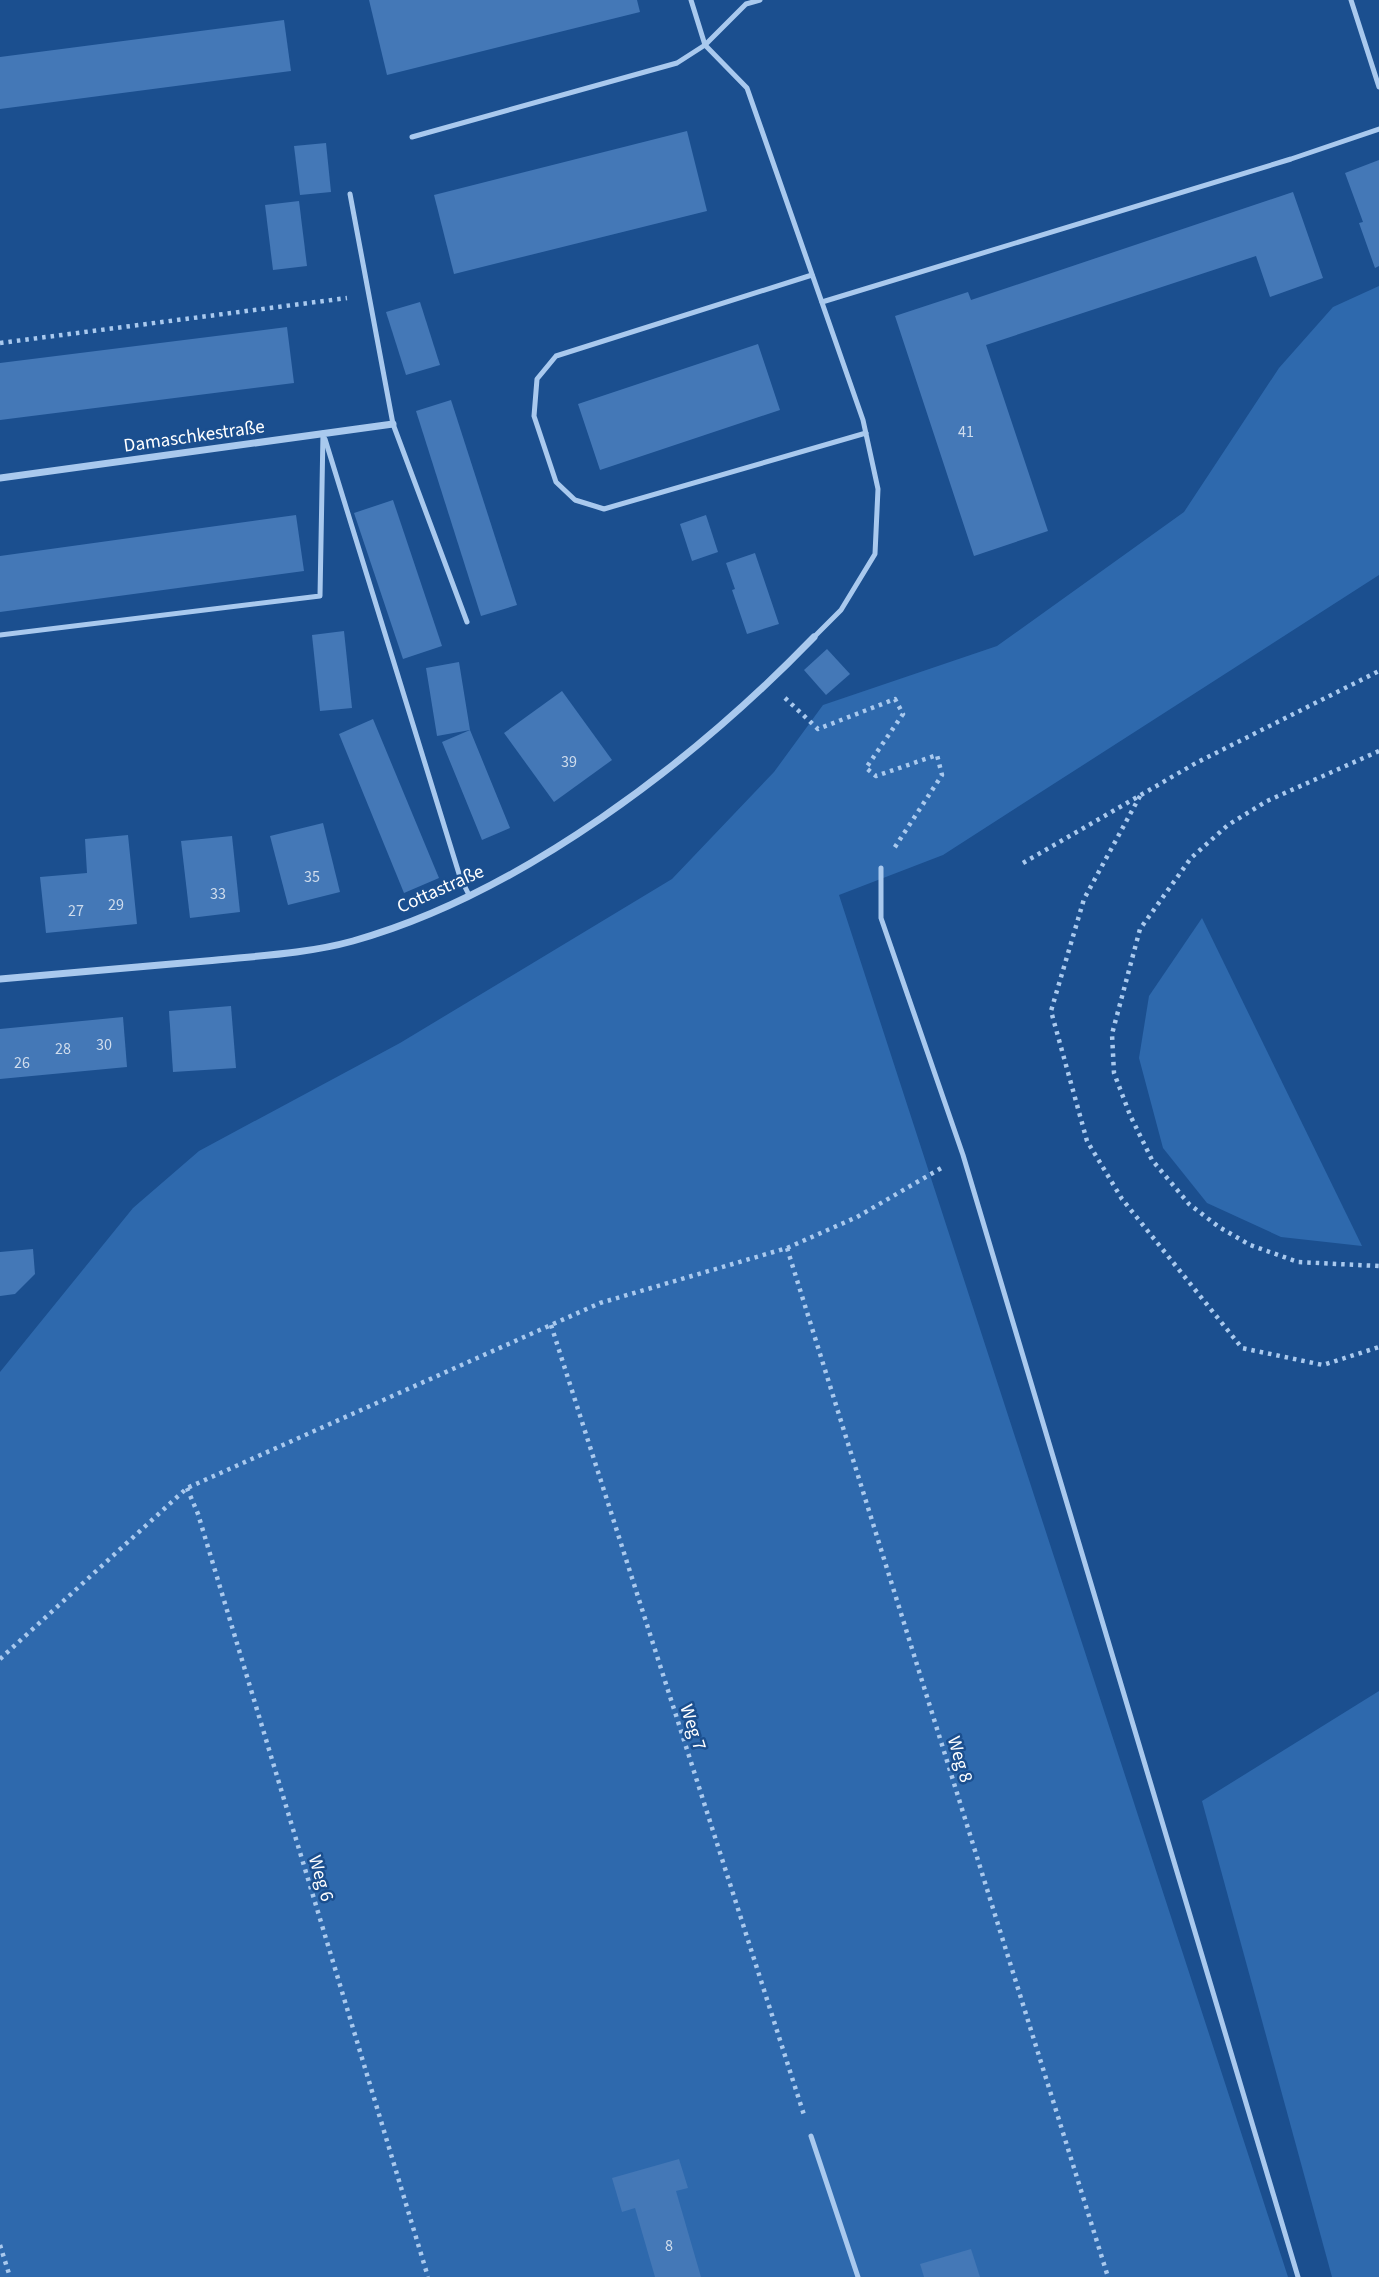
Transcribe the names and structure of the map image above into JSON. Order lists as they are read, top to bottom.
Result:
{
  "streets": {
    "street": ["Damaschkestraße", "Cottastraße"],
    "path": ["Weg 7", "Weg 8", "Weg 6"]
  },
  "house_numbers": [
    "41",
    "39",
    "35",
    "33",
    "29",
    "27",
    "30",
    "28",
    "26",
    "8"
  ]
}
